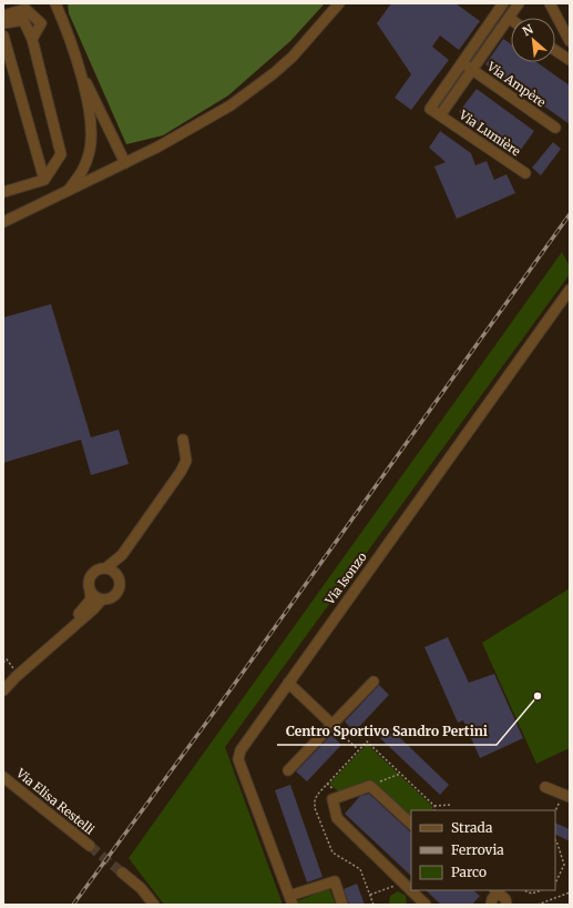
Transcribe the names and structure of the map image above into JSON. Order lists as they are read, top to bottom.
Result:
{
  "streets": {
    "street": [
      "Via Ampère",
      "Via Lumière",
      "Via Isonzo",
      "Via Elisa Restelli"
    ]
  },
  "places": ["Centro Sportivo Sandro Pertini"],
  "legend": ["Strada", "Ferrovia", "Parco"],
  "north": "top left"
}
